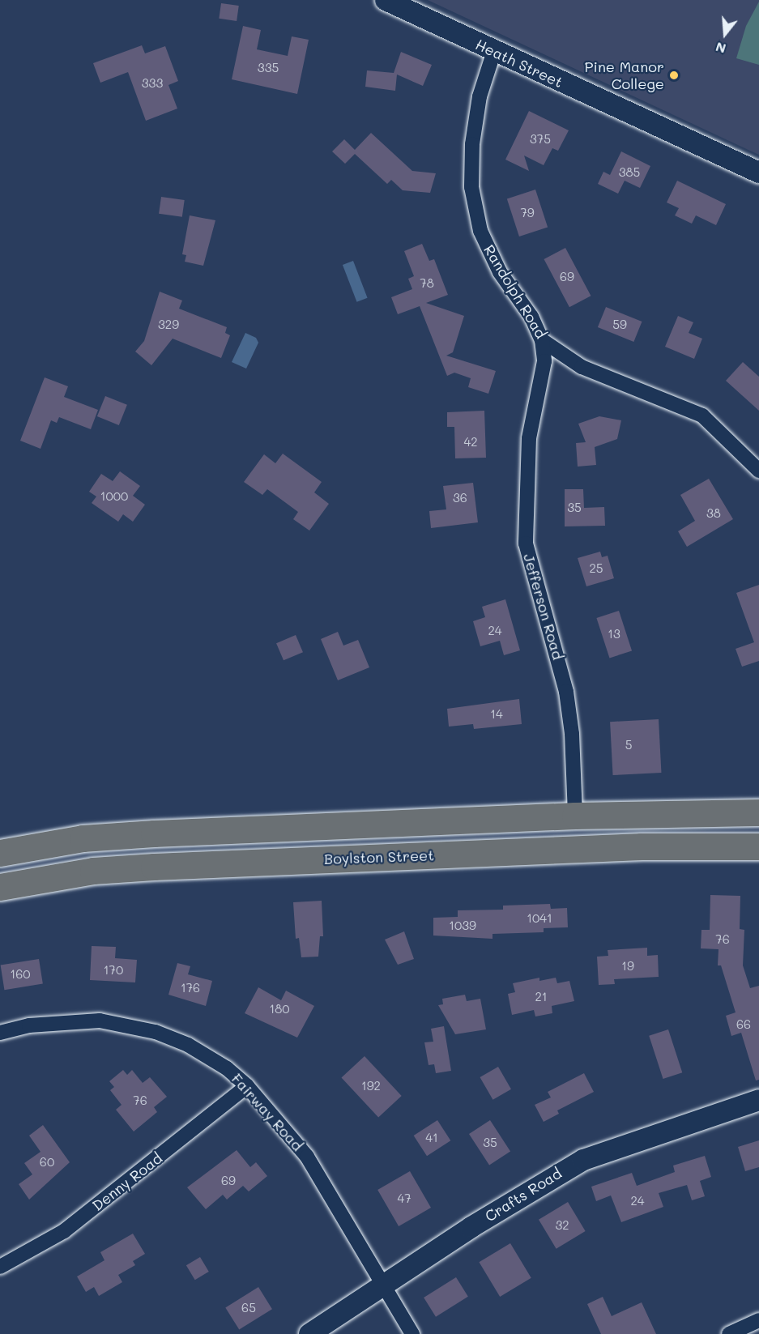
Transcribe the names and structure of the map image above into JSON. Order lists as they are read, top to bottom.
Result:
{
  "streets": {
    "highway": ["Boylston Street"],
    "street": [
      "Heath Street",
      "Randolph Road",
      "Jefferson Road",
      "Fairway Road",
      "Denny Road",
      "Crafts Road"
    ]
  },
  "crossings": [
    ["Heath Street", "Randolph Road"],
    ["Randolph Road", "Jefferson Road"],
    ["Fairway Road", "Denny Road"],
    ["Fairway Road", "Crafts Road"]
  ],
  "places": ["Pine Manor College"],
  "house_numbers": [
    "335",
    "333",
    "375",
    "385",
    "79",
    "69",
    "78",
    "329",
    "59",
    "42",
    "1000",
    "36",
    "35",
    "38",
    "25",
    "24",
    "13",
    "14",
    "5",
    "1041",
    "1039",
    "76",
    "19",
    "170",
    "160",
    "176",
    "21",
    "180",
    "66",
    "192",
    "76",
    "41",
    "35",
    "60",
    "69",
    "47",
    "24",
    "32",
    "65"
  ],
  "north": "bottom"
}
